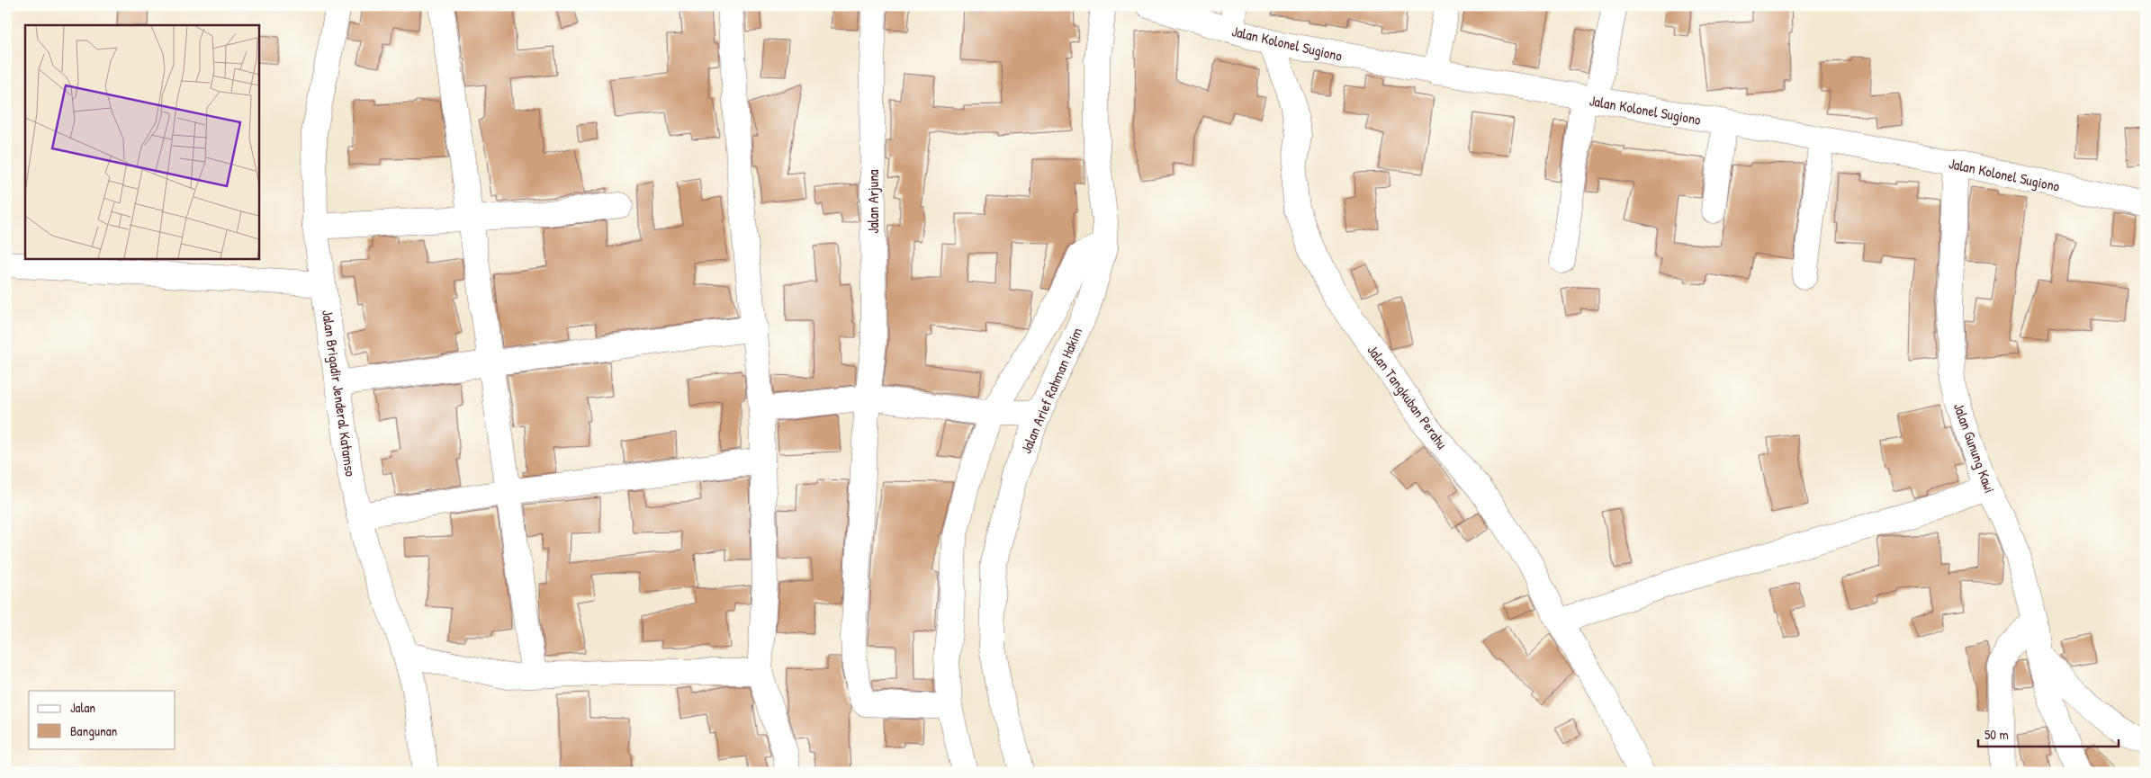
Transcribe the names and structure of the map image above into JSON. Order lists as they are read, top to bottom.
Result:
{
  "streets": {
    "street": [
      "Jalan Kolonel Sugiono",
      "Jalan Arjuna",
      "Jalan Arief Rahman Hakim",
      "Jalan Brigadir Jenderal Katamso",
      "Jalan Tangkuban Perahu",
      "Jalan Gunung Kawi"
    ]
  },
  "crossings": [
    ["Jalan Kolonel Sugiono", "Jalan Tangkuban Perahu"],
    ["Jalan Kolonel Sugiono", "Jalan Gunung Kawi"]
  ],
  "legend": ["Jalan", "Bangunan"],
  "scale_bar": "50 m"
}
